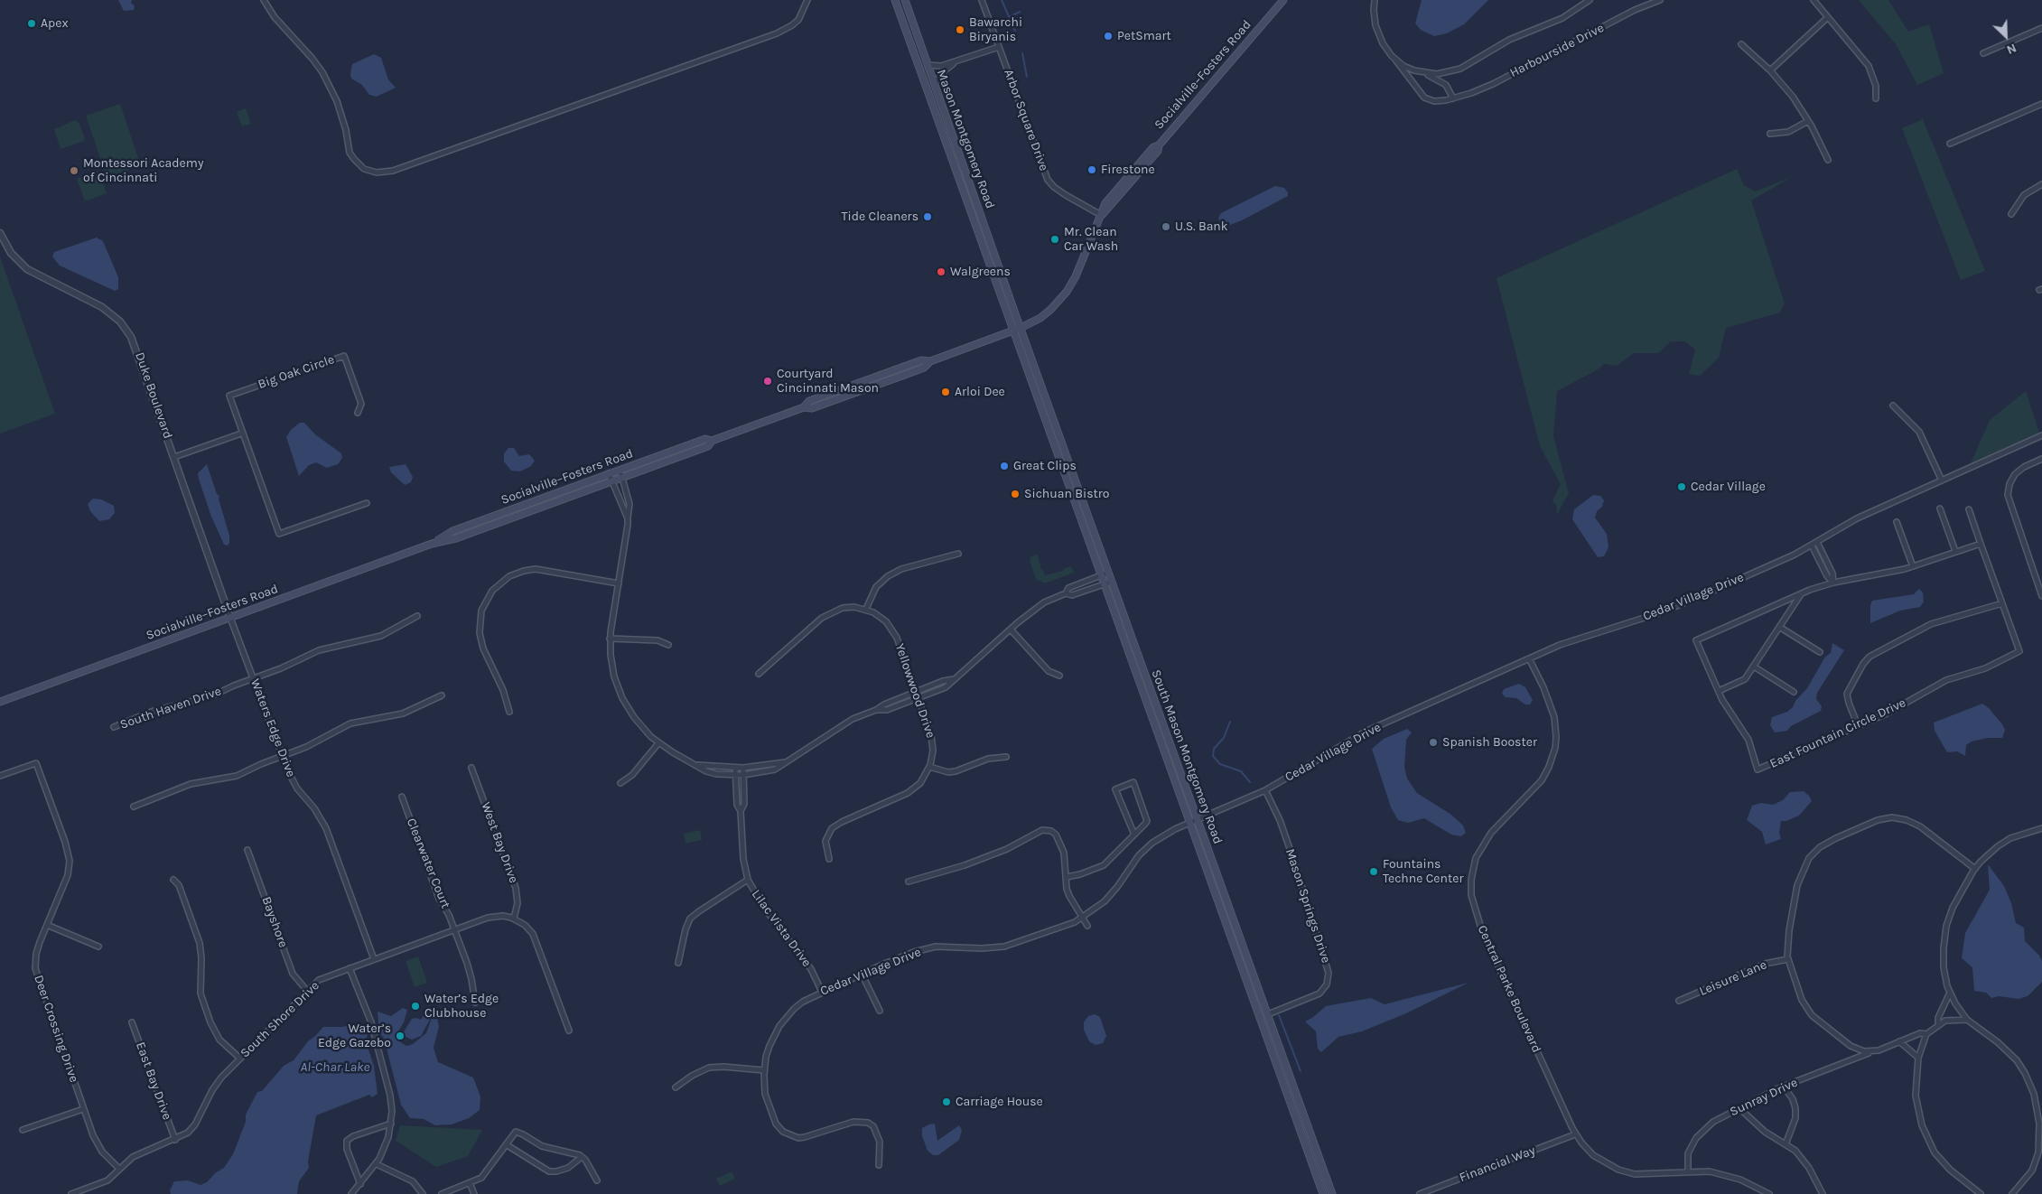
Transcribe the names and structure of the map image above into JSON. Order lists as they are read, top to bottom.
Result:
{
  "streets": {
    "main road": ["Socialville–Fosters Road", "Mason Montgomery Road", "South Mason Montgomery Road"],
    "street": [
      "Harbourside Drive",
      "Arbor Square Drive",
      "Big Oak Circle",
      "Duke Boulevard",
      "Cedar Village Drive",
      "Yellowwood Drive",
      "South Haven Drive",
      "Waters Edge Drive",
      "East Fountain Circle Drive",
      "West Bay Drive",
      "Clearwater Court",
      "Mason Springs Drive",
      "Bayshore",
      "Lilac Vista Drive",
      "Leisure Lane",
      "Central Parke Boulevard",
      "South Shore Drive",
      "Deer Crossing Drive",
      "East Bay Drive",
      "Sunray Drive",
      "Financial Way"
    ]
  },
  "crossings": [
    ["Socialville–Fosters Road", "Arbor Square Drive"],
    ["Socialville–Fosters Road", "Mason Montgomery Road"],
    ["Socialville–Fosters Road", "Duke Boulevard"],
    ["Socialville–Fosters Road", "Waters Edge Drive"],
    ["Socialville–Fosters Road", "South Mason Montgomery Road"],
    ["Mason Montgomery Road", "South Mason Montgomery Road"],
    ["Duke Boulevard", "Waters Edge Drive"],
    ["Cedar Village Drive", "South Mason Montgomery Road"],
    ["Cedar Village Drive", "Mason Springs Drive"],
    ["Cedar Village Drive", "Lilac Vista Drive"],
    ["Cedar Village Drive", "Central Parke Boulevard"],
    ["South Haven Drive", "Waters Edge Drive"],
    ["Waters Edge Drive", "South Shore Drive"],
    ["South Mason Montgomery Road", "Mason Springs Drive"],
    ["West Bay Drive", "South Shore Drive"],
    ["Clearwater Court", "South Shore Drive"],
    ["Bayshore", "South Shore Drive"],
    ["Central Parke Boulevard", "Sunray Drive"],
    ["Central Parke Boulevard", "Financial Way"],
    ["South Shore Drive", "Deer Crossing Drive"],
    ["South Shore Drive", "East Bay Drive"]
  ],
  "water": ["Al-Char Lake"],
  "places": [
    "Apex",
    "Bawarchi Biryanis",
    "PetSmart",
    "Firestone",
    "Montessori Academy of Cincinnati",
    "Tide Cleaners",
    "U.S. Bank",
    "Mr. Clean Car Wash",
    "Walgreens",
    "Courtyard Cincinnati Mason",
    "Arloi Dee",
    "Great Clips",
    "Cedar Village",
    "Sichuan Bistro",
    "Spanish Booster",
    "Fountains Techne Center",
    "Water’s Edge Clubhouse",
    "Water’s Edge Gazebo",
    "Carriage House"
  ],
  "north": "bottom right"
}
